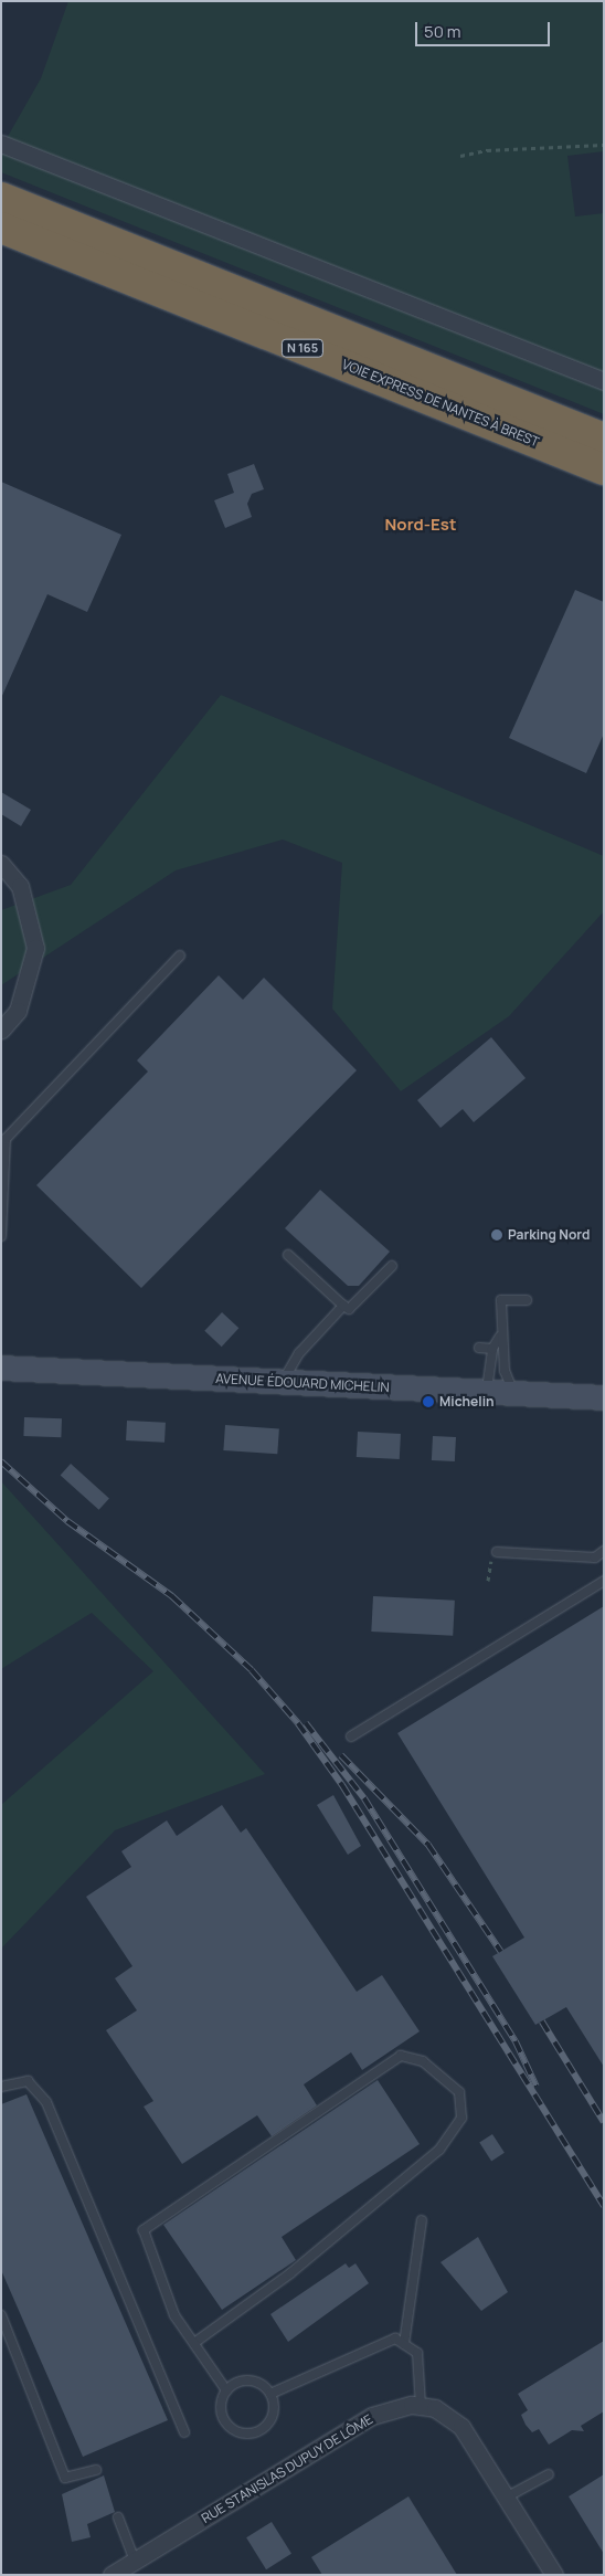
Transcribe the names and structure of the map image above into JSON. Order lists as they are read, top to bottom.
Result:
{
  "streets": {
    "highway": ["N 165", "VOIE EXPRESS DE NANTES À BREST"],
    "main road": ["AVENUE ÉDOUARD MICHELIN"],
    "street": ["RUE STANISLAS DUPUY DE LÔME"]
  },
  "districts": ["Nord-Est"],
  "places": ["Parking Nord", "Michelin"],
  "scale_bar": "50 m"
}
